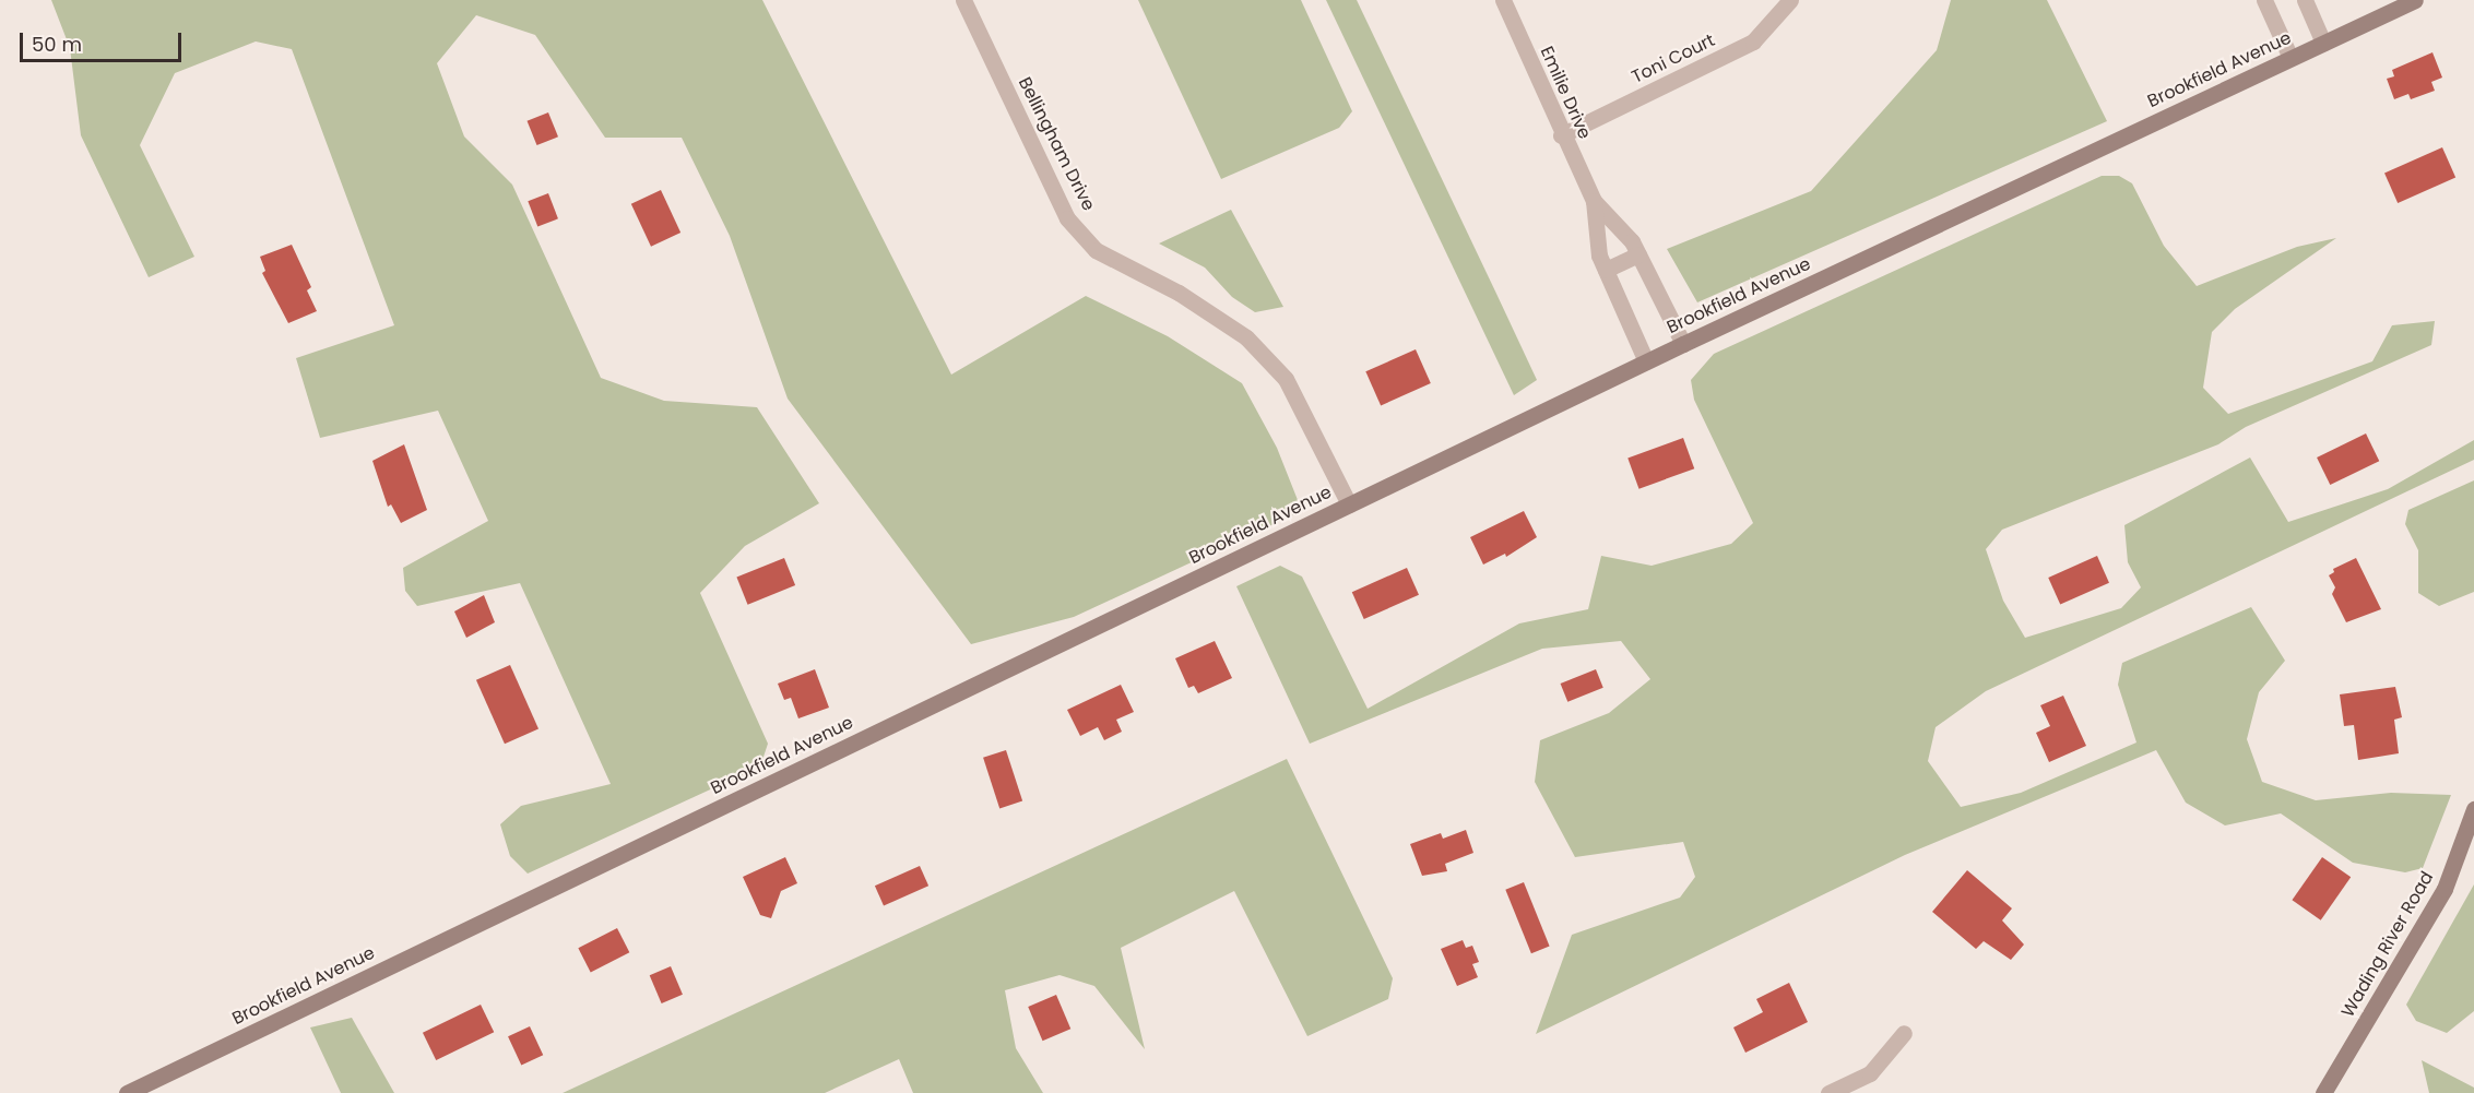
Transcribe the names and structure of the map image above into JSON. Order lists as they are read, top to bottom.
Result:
{
  "streets": {
    "main road": ["Brookfield Avenue", "Wading River Road"],
    "street": ["Toni Court", "Emilie Drive", "Bellingham Drive"]
  },
  "crossings": [
    ["Toni Court", "Emilie Drive"],
    ["Brookfield Avenue", "Emilie Drive"],
    ["Brookfield Avenue", "Bellingham Drive"]
  ],
  "scale_bar": "50 m"
}
